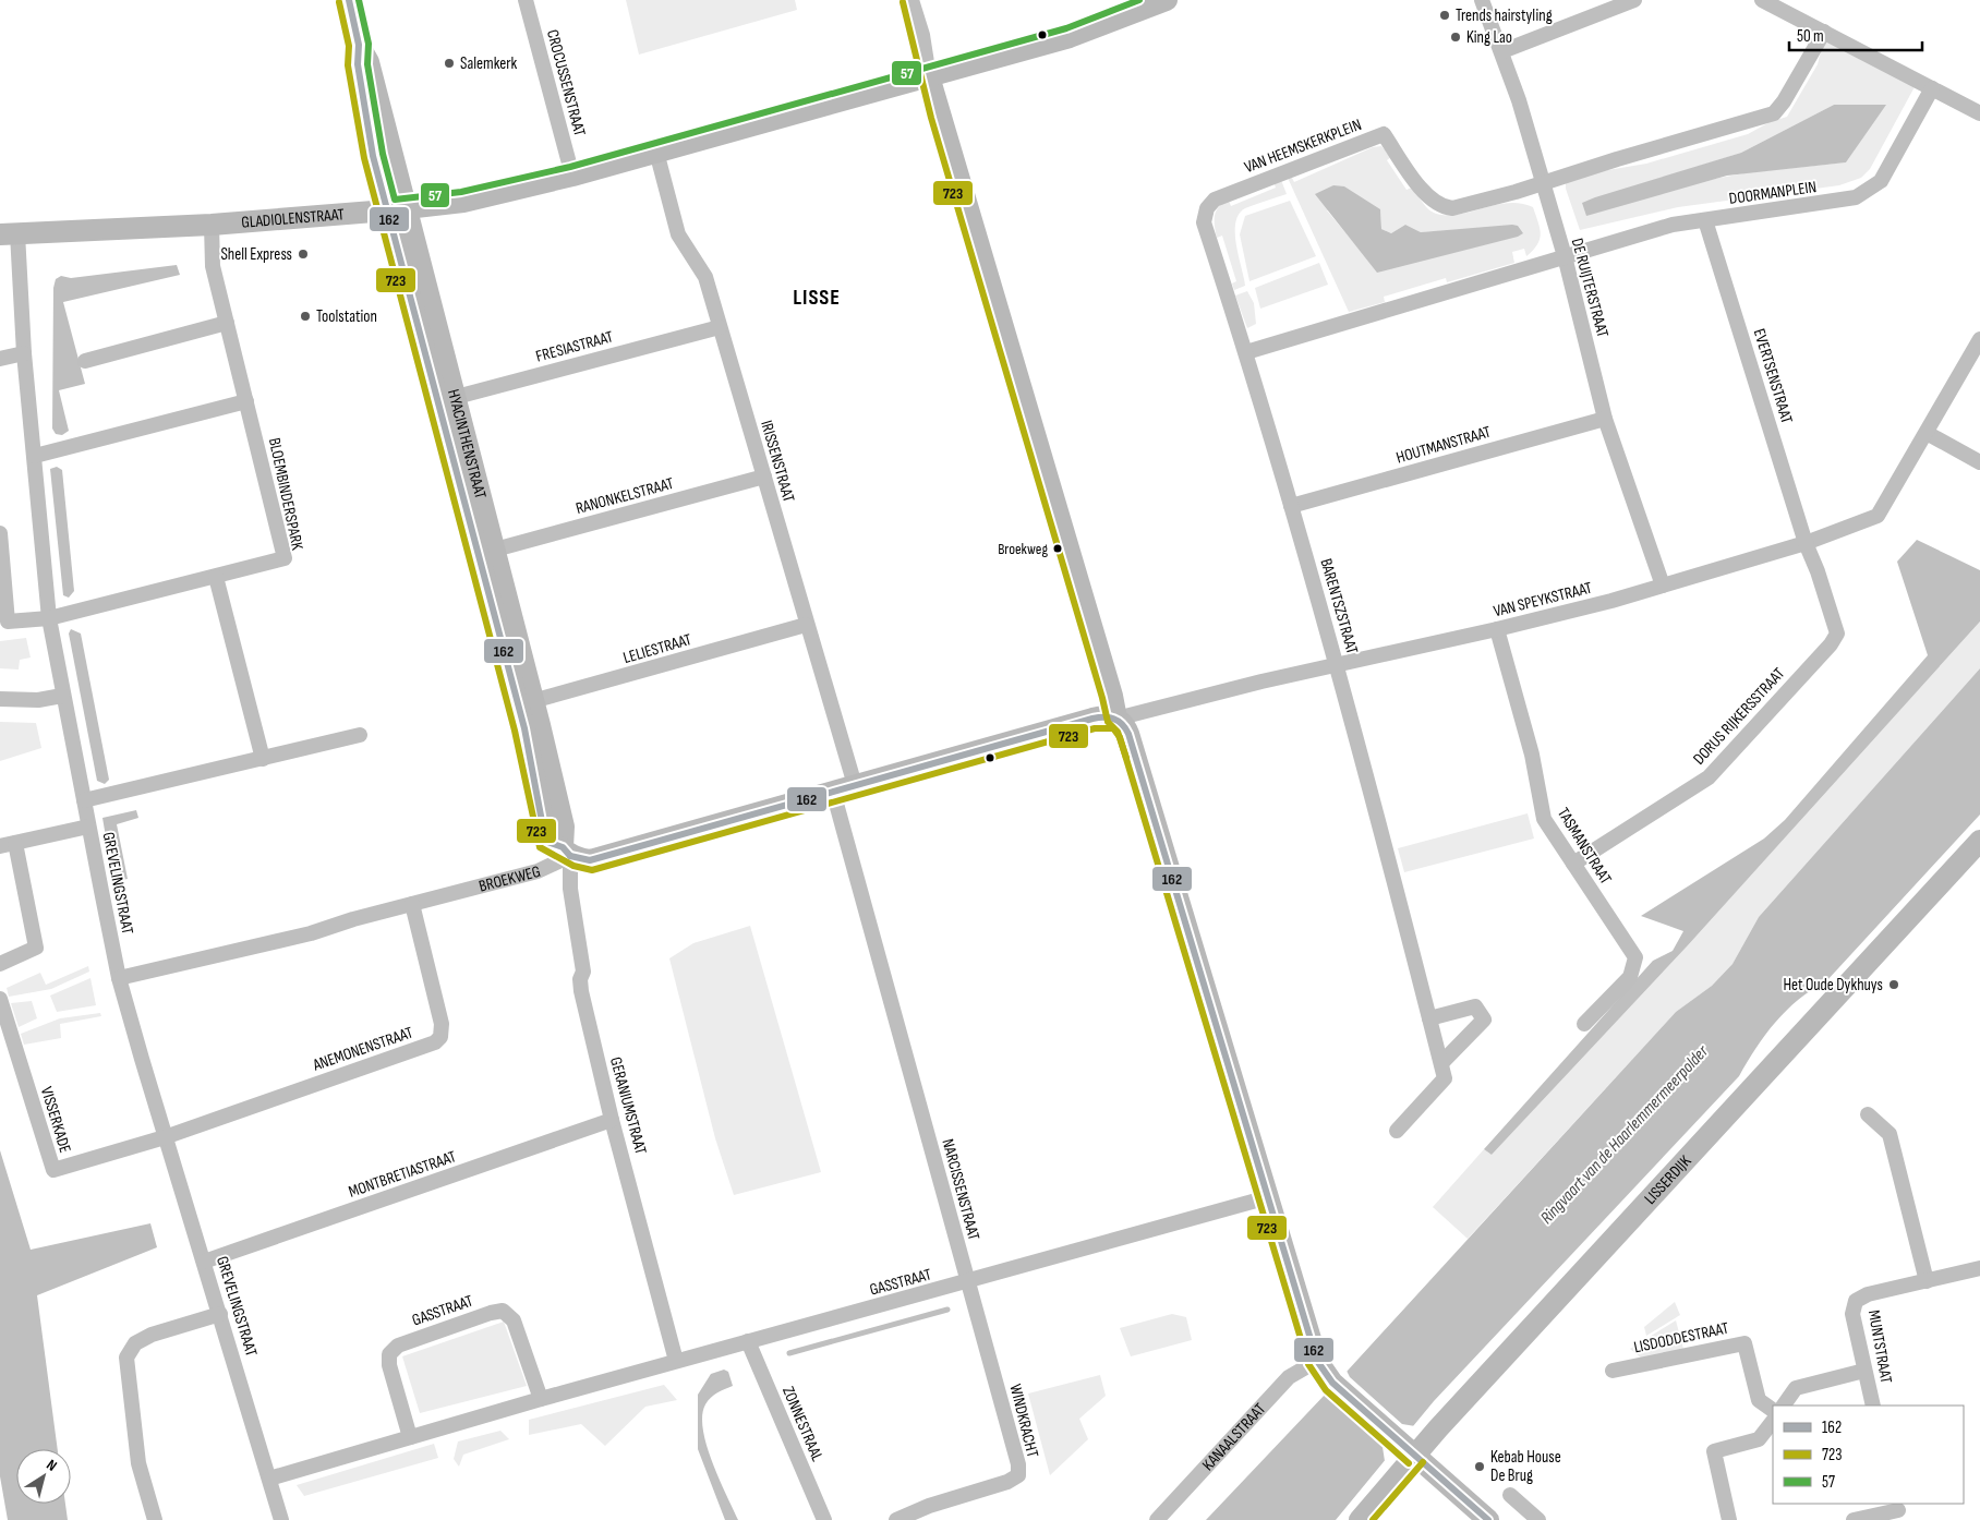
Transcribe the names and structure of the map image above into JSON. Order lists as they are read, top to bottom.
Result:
{
  "streets": {
    "main road": [
      "GLADIOLENSTRAAT",
      "HYACINTHENSTRAAT",
      "BROEKWEG",
      "LISSERDIJK"
    ],
    "street": [
      "CROCUSSENSTRAAT",
      "VAN HEEMSKERKPLEIN",
      "DOORMANPLEIN",
      "DE RUIJTERSTRAAT",
      "FRESIASTRAAT",
      "EVERTSENSTRAAT",
      "HOUTMANSTRAAT",
      "IRISSENSTRAAT",
      "BLOEMBINDERSPARK",
      "RANONKELSTRAAT",
      "VAN SPEYKSTRAAT",
      "BARENTSZSTRAAT",
      "LELIESTRAAT",
      "DORUS RIJKERSSTRAAT",
      "TASMANSTRAAT",
      "GREVELINGSTRAAT",
      "ANEMONENSTRAAT",
      "GERANIUMSTRAAT",
      "VISSERKADE",
      "MONTBRETIASTRAAT",
      "NARCISSENSTRAAT",
      "GASSTRAAT",
      "LISDODDESTRAAT",
      "MUNTSTRAAT",
      "WINDKRACHT",
      "ZONNESTRAAL",
      "KANAALSTRAAT"
    ]
  },
  "crossings": [
    ["CROCUSSENSTRAAT", "GLADIOLENSTRAAT"],
    ["VAN HEEMSKERKPLEIN", "DE RUIJTERSTRAAT"],
    ["VAN HEEMSKERKPLEIN", "BARENTSZSTRAAT"],
    ["DOORMANPLEIN", "DE RUIJTERSTRAAT"],
    ["DOORMANPLEIN", "EVERTSENSTRAAT"],
    ["GLADIOLENSTRAAT", "HYACINTHENSTRAAT"],
    ["GLADIOLENSTRAAT", "IRISSENSTRAAT"],
    ["GLADIOLENSTRAAT", "BLOEMBINDERSPARK"],
    ["GLADIOLENSTRAAT", "GREVELINGSTRAAT"],
    ["DE RUIJTERSTRAAT", "HOUTMANSTRAAT"],
    ["DE RUIJTERSTRAAT", "VAN SPEYKSTRAAT"],
    ["FRESIASTRAAT", "HYACINTHENSTRAAT"],
    ["FRESIASTRAAT", "IRISSENSTRAAT"],
    ["EVERTSENSTRAAT", "VAN SPEYKSTRAAT"],
    ["EVERTSENSTRAAT", "DORUS RIJKERSSTRAAT"],
    ["HYACINTHENSTRAAT", "RANONKELSTRAAT"],
    ["HYACINTHENSTRAAT", "LELIESTRAAT"],
    ["HYACINTHENSTRAAT", "BROEKWEG"],
    ["HYACINTHENSTRAAT", "GERANIUMSTRAAT"],
    ["HOUTMANSTRAAT", "BARENTSZSTRAAT"],
    ["IRISSENSTRAAT", "RANONKELSTRAAT"],
    ["IRISSENSTRAAT", "LELIESTRAAT"],
    ["IRISSENSTRAAT", "BROEKWEG"],
    ["BLOEMBINDERSPARK", "GREVELINGSTRAAT"],
    ["VAN SPEYKSTRAAT", "BARENTSZSTRAAT"],
    ["VAN SPEYKSTRAAT", "DORUS RIJKERSSTRAAT"],
    ["VAN SPEYKSTRAAT", "TASMANSTRAAT"],
    ["VAN SPEYKSTRAAT", "BROEKWEG"],
    ["DORUS RIJKERSSTRAAT", "TASMANSTRAAT"],
    ["BROEKWEG", "GREVELINGSTRAAT"],
    ["BROEKWEG", "ANEMONENSTRAAT"],
    ["BROEKWEG", "GERANIUMSTRAAT"],
    ["BROEKWEG", "NARCISSENSTRAAT"],
    ["GREVELINGSTRAAT", "ANEMONENSTRAAT"],
    ["GREVELINGSTRAAT", "VISSERKADE"],
    ["GREVELINGSTRAAT", "MONTBRETIASTRAAT"],
    ["GREVELINGSTRAAT", "GASSTRAAT"],
    ["ANEMONENSTRAAT", "VISSERKADE"],
    ["GERANIUMSTRAAT", "MONTBRETIASTRAAT"],
    ["GERANIUMSTRAAT", "GASSTRAAT"],
    ["NARCISSENSTRAAT", "GASSTRAAT"],
    ["NARCISSENSTRAAT", "WINDKRACHT"],
    ["GASSTRAAT", "WINDKRACHT"],
    ["GASSTRAAT", "ZONNESTRAAL"]
  ],
  "districts": ["LISSE"],
  "water": ["Ringvaart van de Haarlemmermeerpolder"],
  "places": [
    "Trends hairstyling",
    "King Lao",
    "Salemkerk",
    "Shell Express",
    "Toolstation",
    "Broekweg",
    "Het Oude Dykhuys",
    "Kebab House De Brug"
  ],
  "lines": ["transit line 162", "transit line 57", "transit line 723"],
  "legend": ["162", "723", "57"],
  "scale_bar": "50 m",
  "north": "top right"
}
